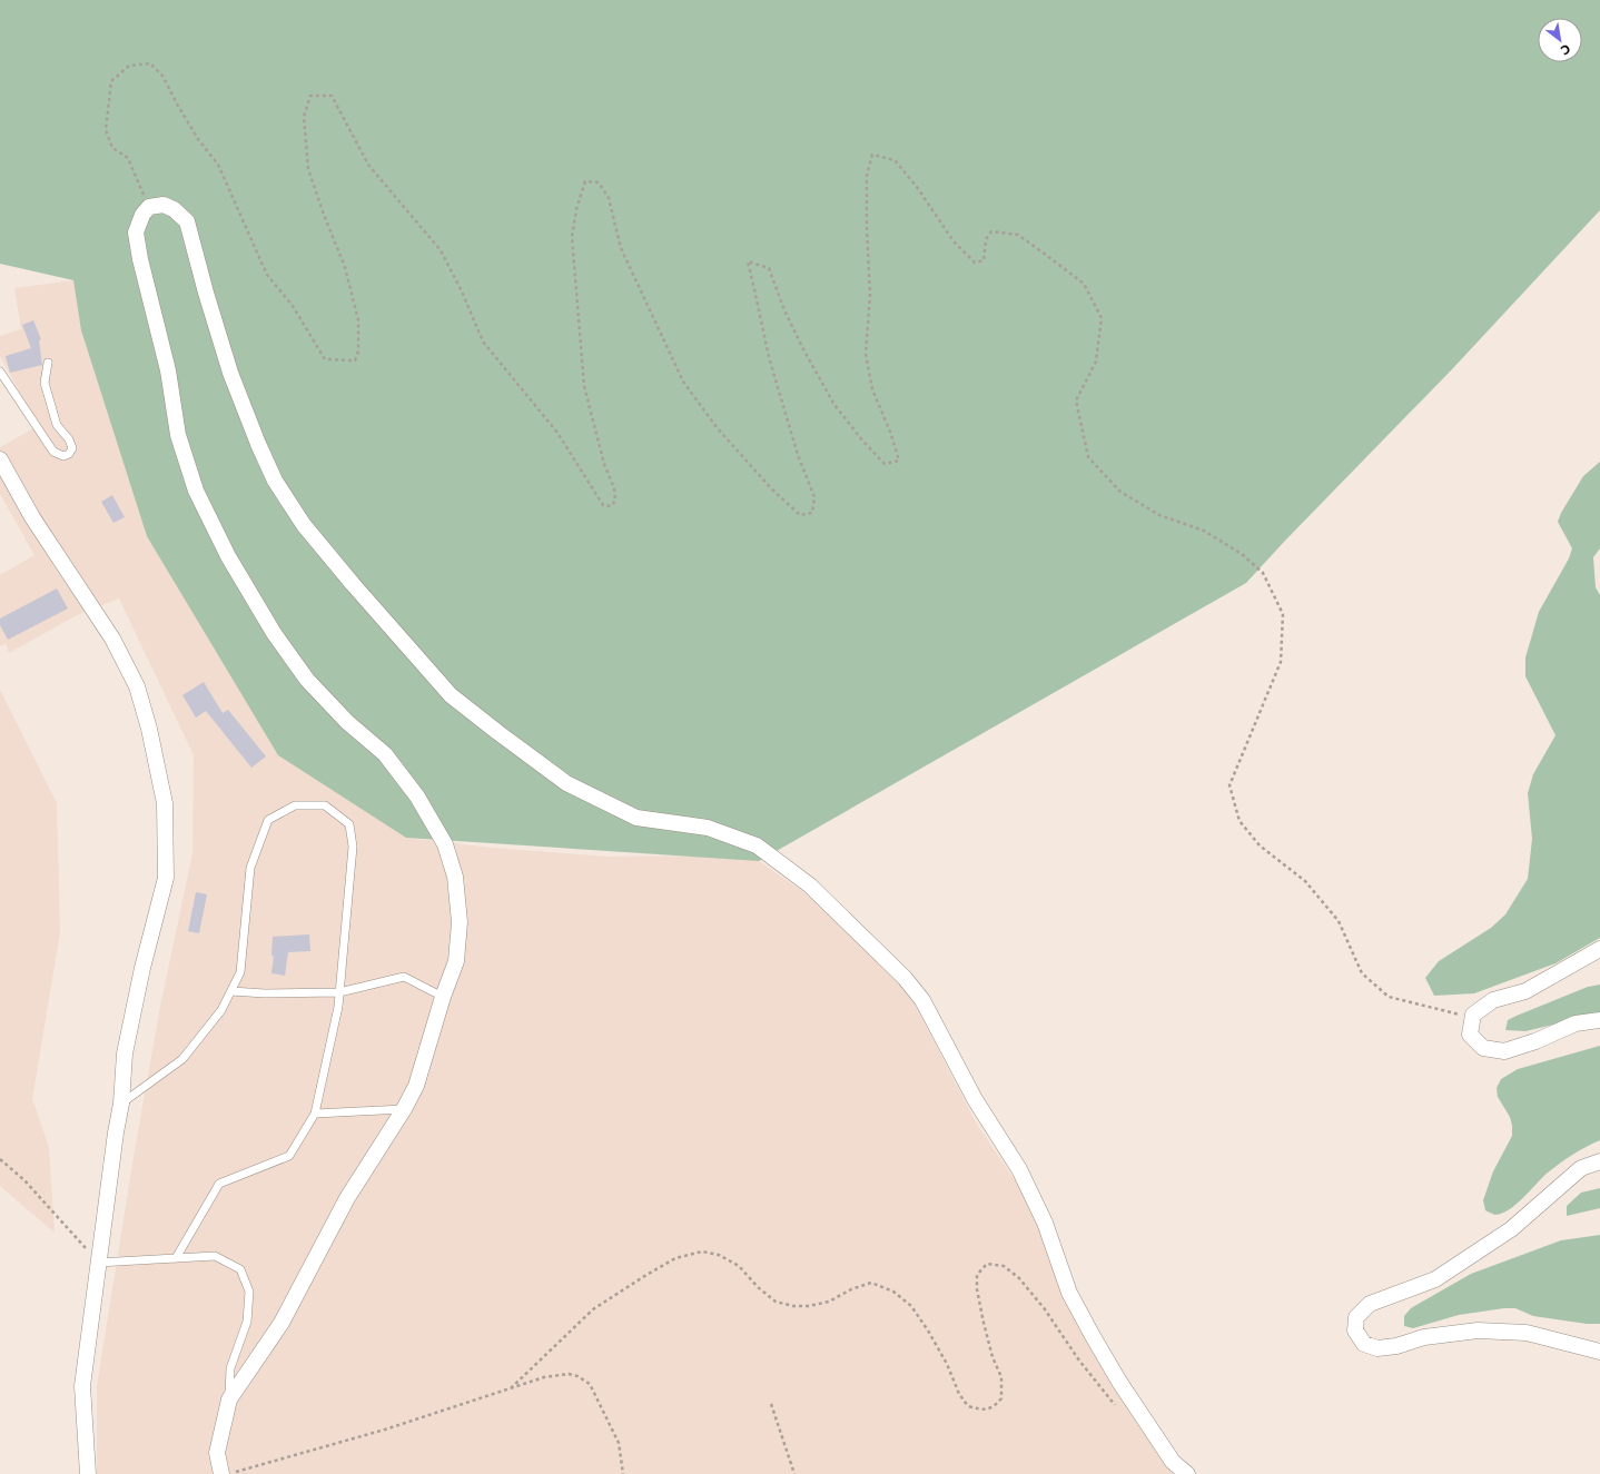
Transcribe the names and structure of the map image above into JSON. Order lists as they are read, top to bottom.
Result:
{
  "north": "bottom right"
}
